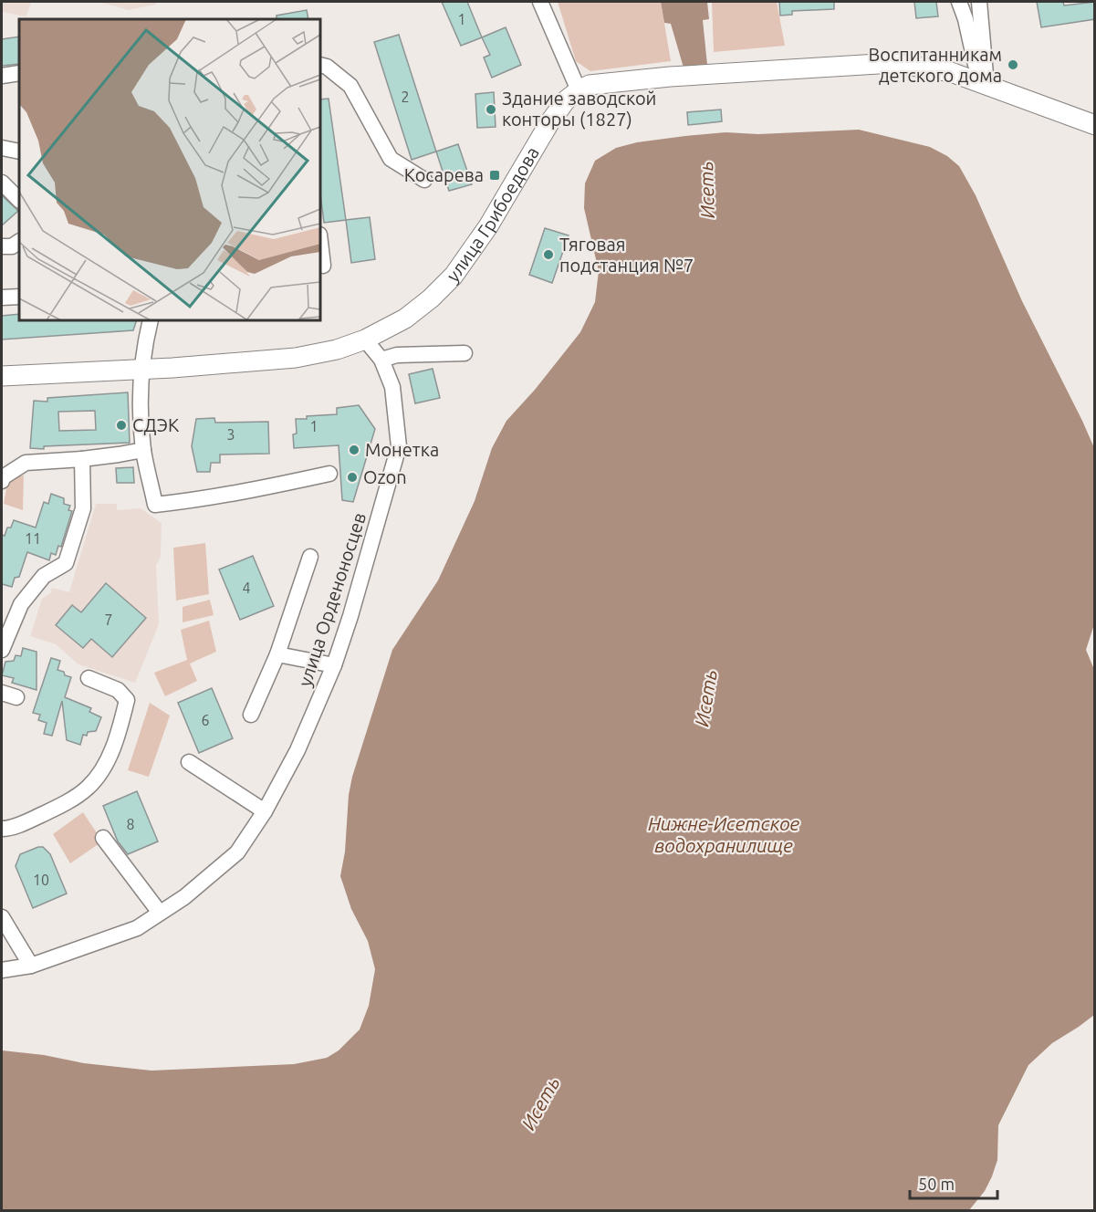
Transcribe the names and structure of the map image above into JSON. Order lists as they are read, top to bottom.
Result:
{
  "streets": {
    "main road": ["улица Грибоедова"],
    "street": ["улица Орденоносцев"]
  },
  "crossings": [
    ["улица Грибоедова", "улица Орденоносцев"]
  ],
  "water": ["Исеть", "Нижне-Исетское водохранилище"],
  "places": {
    "other": [
      "Воспитанникам детского дома",
      "Здание заводской конторы (1827)",
      "Тяговая подстанция №7",
      "СДЭК",
      "Монетка",
      "Ozon"
    ],
    "transit": ["Косарева"]
  },
  "house_numbers": [
    "1",
    "2",
    "1",
    "3",
    "11",
    "4",
    "7",
    "6",
    "8",
    "10"
  ],
  "scale_bar": "50 m"
}
